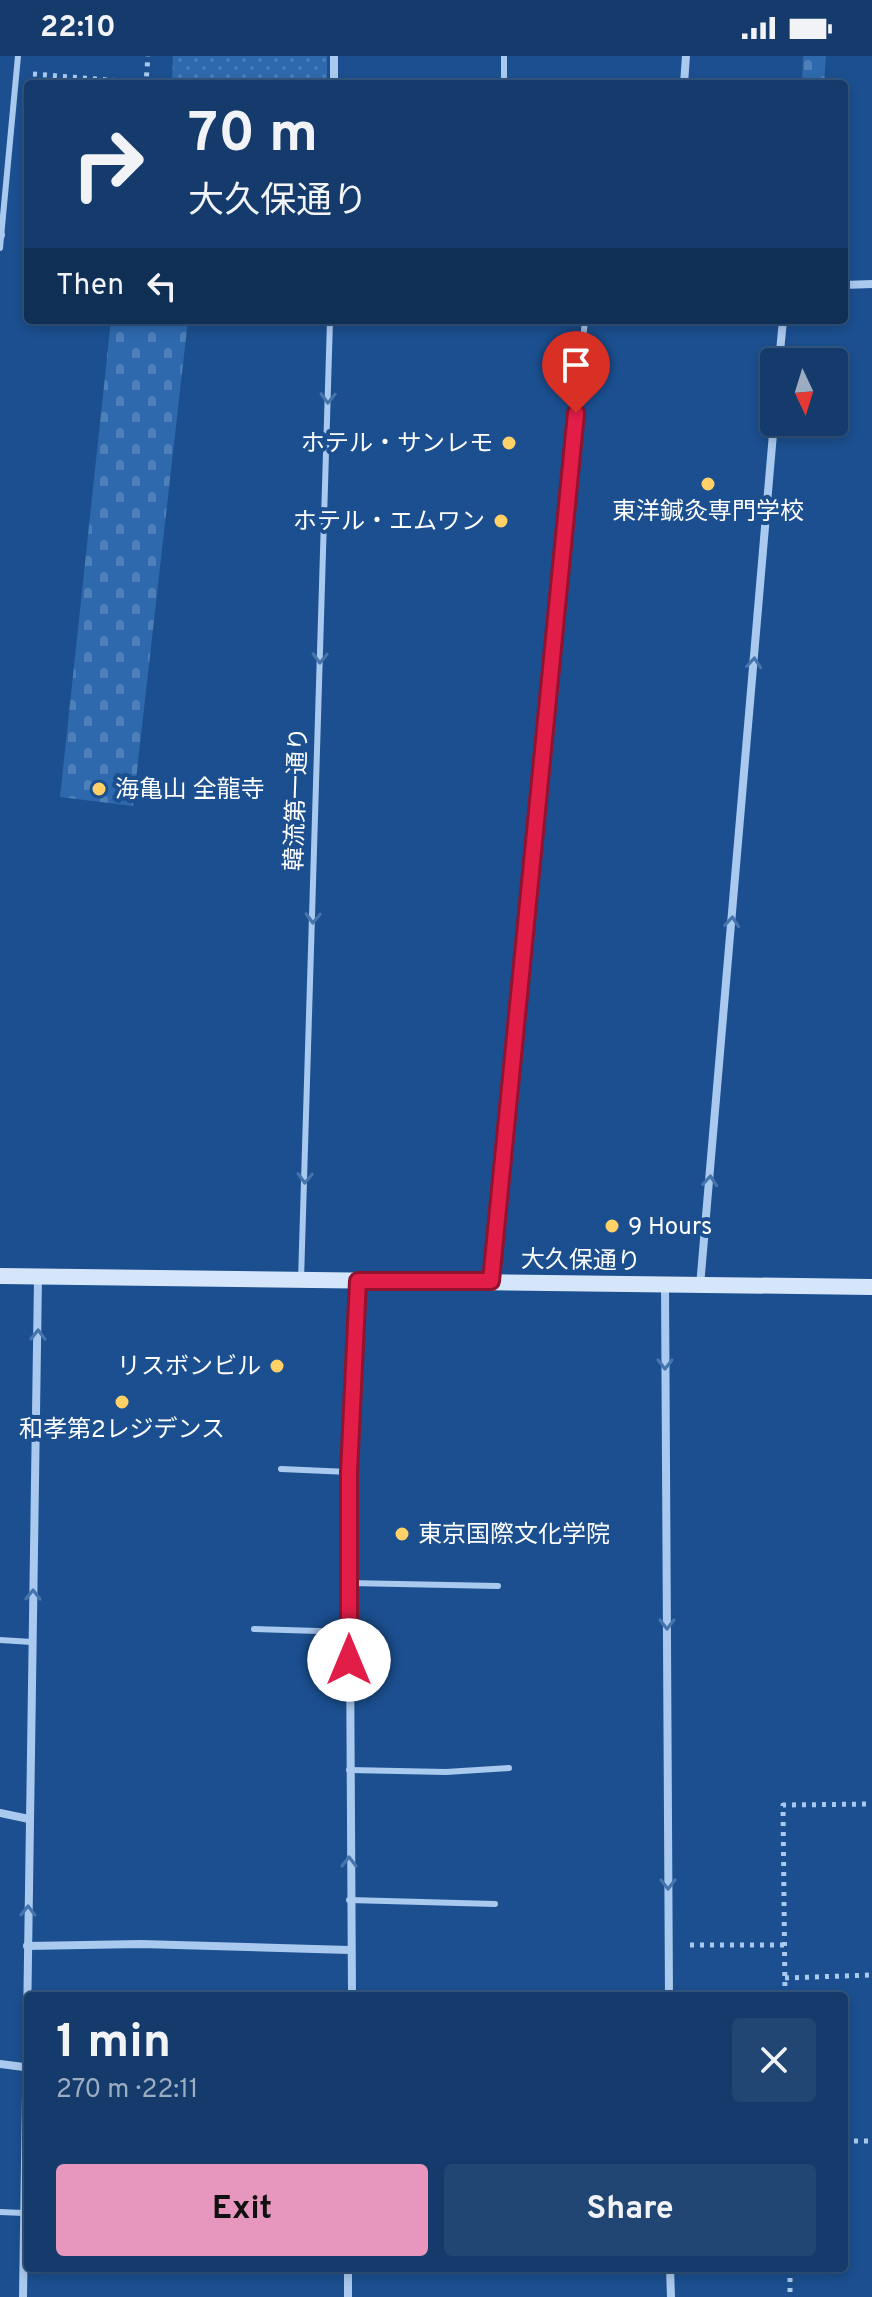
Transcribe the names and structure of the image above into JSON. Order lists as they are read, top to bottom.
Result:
{
  "streets": {
    "main road": ["大久保通り"],
    "lane": ["韓流第一通り"]
  },
  "crossings": [
    ["韓流第一通り", "大久保通り"]
  ],
  "one_way": ["韓流第一通り"],
  "places": [
    "ホテル・サンレモ",
    "東洋鍼灸専門学校",
    "ホテル・エムワン",
    "海亀山 全龍寺",
    "9 Hours",
    "リスボンビル",
    "和孝第2レジデンス",
    "東京国際文化学院"
  ],
  "north": "bottom",
  "page": {
    "status": "22:10",
    "turn": ["70 m", "大久保通り"],
    "then": "Then",
    "heading": ["1 min", "270 m · 22:11"],
    "buttons": ["Exit", "Share"]
  }
}
